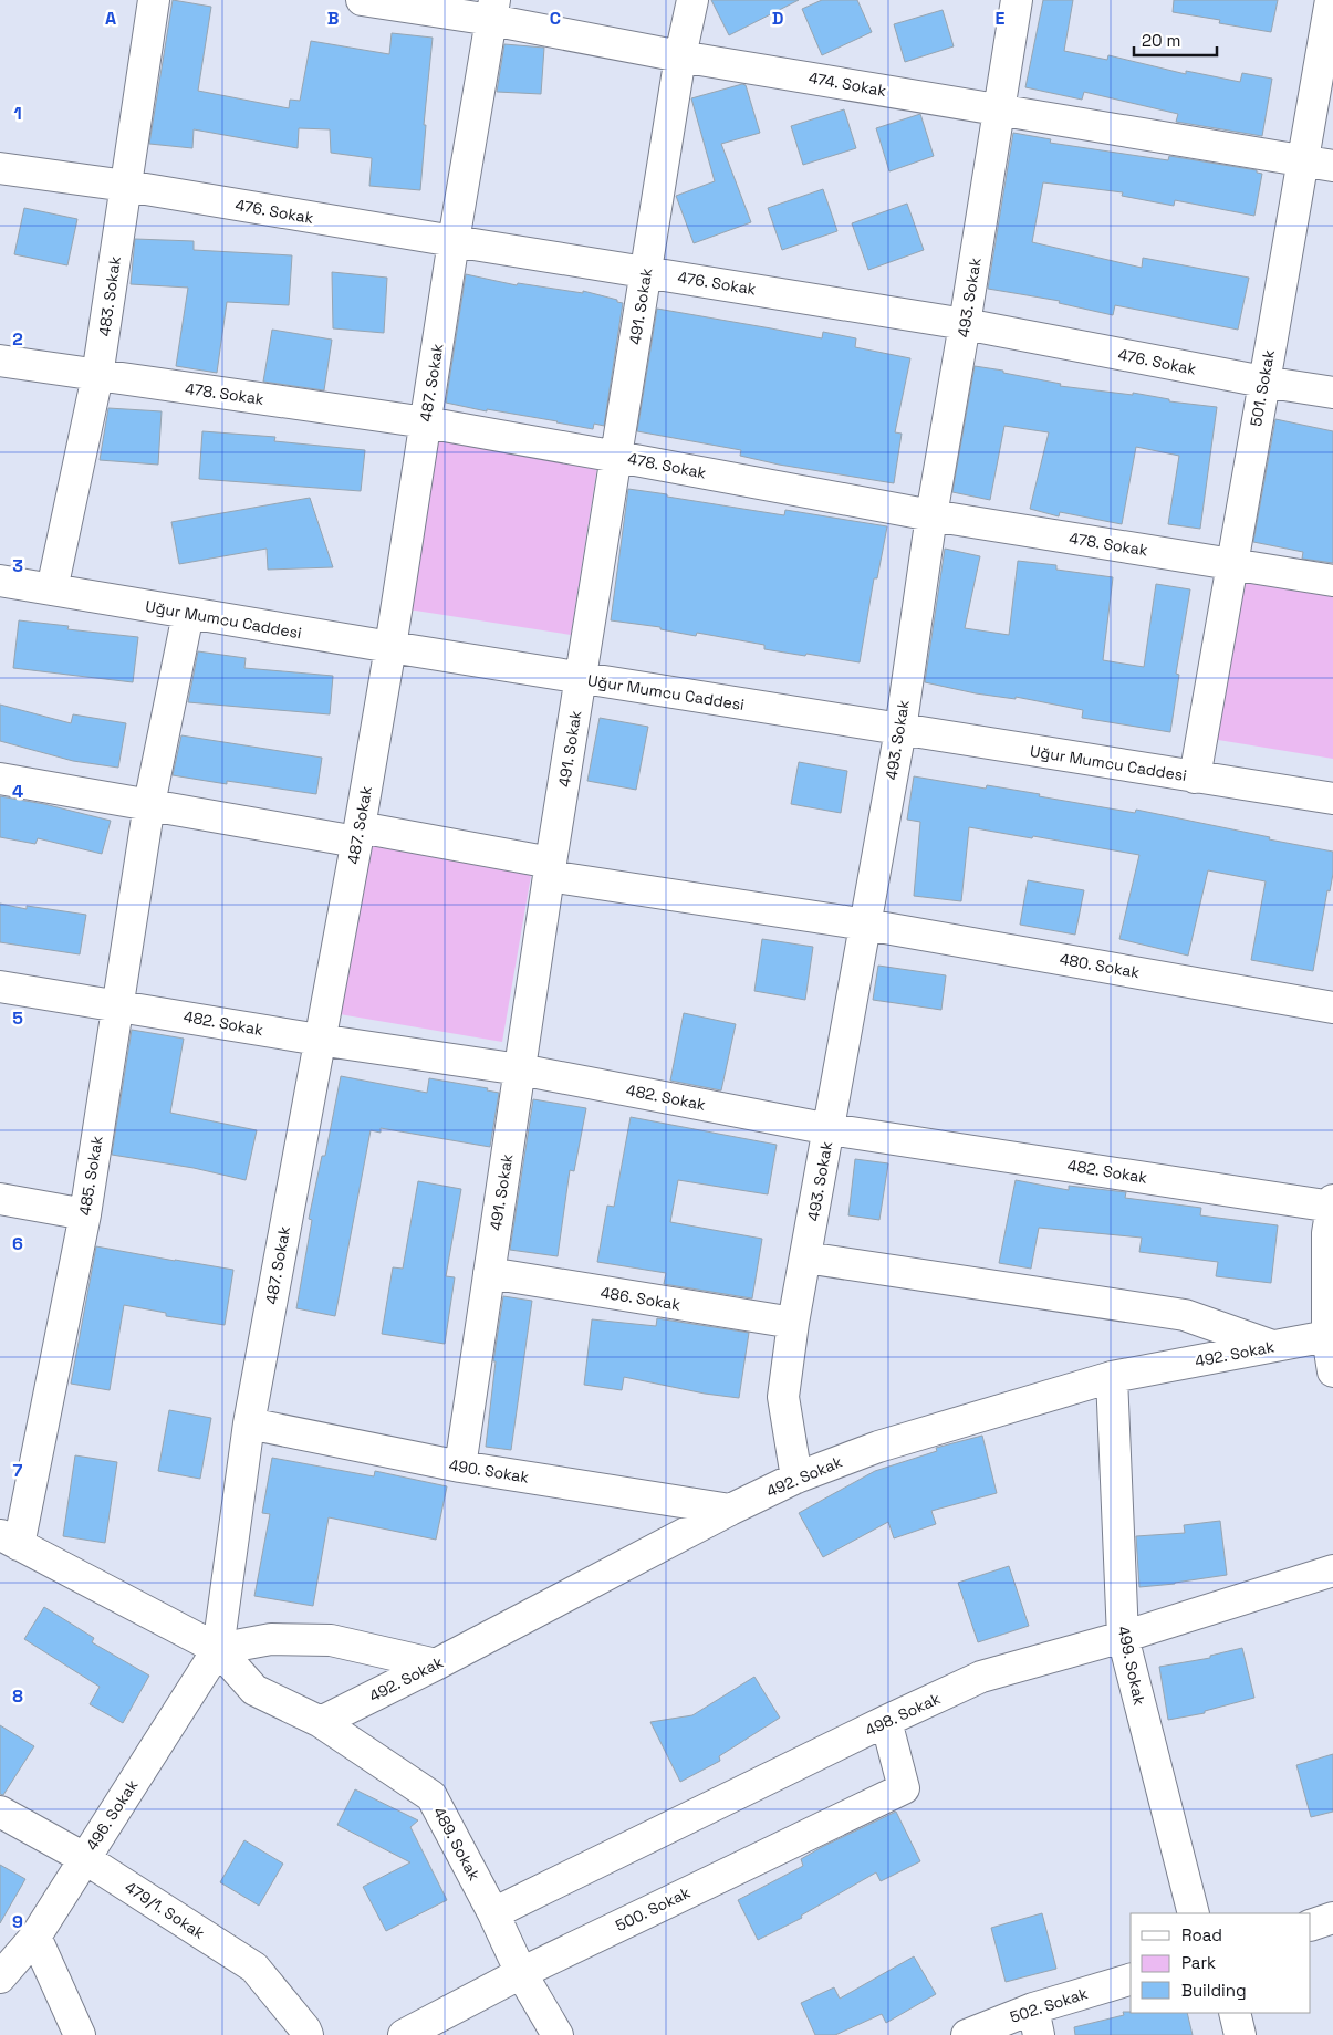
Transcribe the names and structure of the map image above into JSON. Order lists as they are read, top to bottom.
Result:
{
  "streets": {
    "street": [
      "474. Sokak",
      "476. Sokak",
      "483. Sokak",
      "493. Sokak",
      "491. Sokak",
      "487. Sokak",
      "501. Sokak",
      "478. Sokak",
      "Uğur Mumcu Caddesi",
      "480. Sokak",
      "482. Sokak",
      "485. Sokak",
      "486. Sokak",
      "492. Sokak",
      "490. Sokak",
      "499. Sokak",
      "498. Sokak",
      "496. Sokak",
      "489. Sokak",
      "500. Sokak",
      "479/1. Sokak",
      "502. Sokak"
    ]
  },
  "crossings": [
    ["474. Sokak", "493. Sokak"],
    ["474. Sokak", "491. Sokak"],
    ["474. Sokak", "487. Sokak"],
    ["474. Sokak", "501. Sokak"],
    ["476. Sokak", "483. Sokak"],
    ["476. Sokak", "493. Sokak"],
    ["476. Sokak", "491. Sokak"],
    ["476. Sokak", "487. Sokak"],
    ["476. Sokak", "501. Sokak"],
    ["483. Sokak", "478. Sokak"],
    ["483. Sokak", "Uğur Mumcu Caddesi"],
    ["493. Sokak", "478. Sokak"],
    ["493. Sokak", "Uğur Mumcu Caddesi"],
    ["493. Sokak", "480. Sokak"],
    ["493. Sokak", "482. Sokak"],
    ["493. Sokak", "486. Sokak"],
    ["493. Sokak", "492. Sokak"],
    ["491. Sokak", "478. Sokak"],
    ["491. Sokak", "Uğur Mumcu Caddesi"],
    ["491. Sokak", "480. Sokak"],
    ["491. Sokak", "482. Sokak"],
    ["491. Sokak", "486. Sokak"],
    ["491. Sokak", "490. Sokak"],
    ["487. Sokak", "478. Sokak"],
    ["487. Sokak", "Uğur Mumcu Caddesi"],
    ["487. Sokak", "480. Sokak"],
    ["487. Sokak", "482. Sokak"],
    ["487. Sokak", "490. Sokak"],
    ["487. Sokak", "496. Sokak"],
    ["487. Sokak", "489. Sokak"],
    ["501. Sokak", "478. Sokak"],
    ["501. Sokak", "Uğur Mumcu Caddesi"],
    ["Uğur Mumcu Caddesi", "485. Sokak"],
    ["480. Sokak", "485. Sokak"],
    ["482. Sokak", "485. Sokak"],
    ["492. Sokak", "490. Sokak"],
    ["492. Sokak", "499. Sokak"],
    ["492. Sokak", "489. Sokak"],
    ["499. Sokak", "498. Sokak"],
    ["498. Sokak", "489. Sokak"],
    ["498. Sokak", "500. Sokak"],
    ["496. Sokak", "489. Sokak"],
    ["496. Sokak", "479/1. Sokak"],
    ["489. Sokak", "500. Sokak"]
  ],
  "legend": ["Road", "Park", "Building"],
  "scale_bar": "20 m",
  "grid": {
    "columns": [
      "A",
      "B",
      "C",
      "D",
      "E"
    ],
    "rows": [
      "1",
      "2",
      "3",
      "4",
      "5",
      "6",
      "7",
      "8",
      "9"
    ]
  }
}
